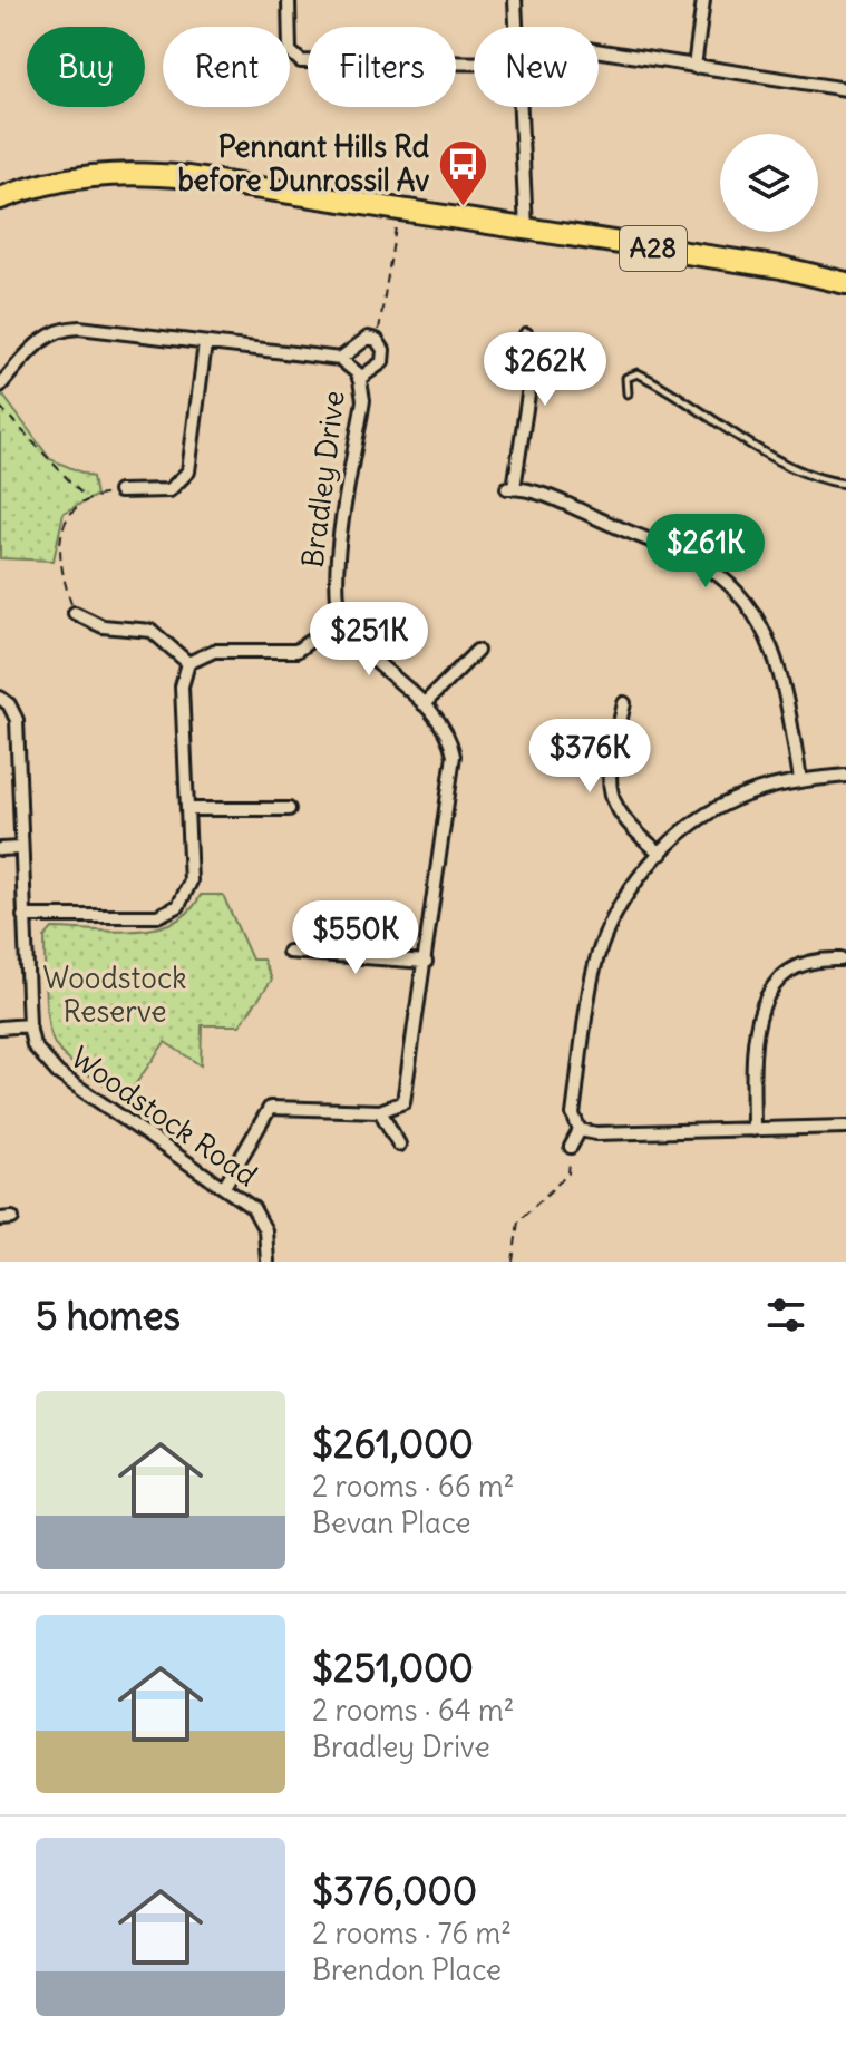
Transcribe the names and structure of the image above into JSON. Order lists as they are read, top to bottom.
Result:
{
  "streets": {
    "highway": ["A28"],
    "street": ["Bradley Drive", "Woodstock Road"]
  },
  "parks": ["Woodstock Reserve"],
  "places": {
    "bus stop": ["Pennant Hills Rd before Dunrossil Av"]
  },
  "page": {
    "chip": [
      "Buy",
      "Rent",
      "Filters",
      "New"
    ],
    "price": [
      "$262K",
      "$261K",
      "$251K",
      "$376K",
      "$550K"
    ],
    "heading": "5 homes",
    "list": [
      {
        "name": "$261,000",
        "note": "2 rooms · 66 m² · Bevan Place"
      },
      {
        "name": "$251,000",
        "note": "2 rooms · 64 m² · Bradley Drive"
      },
      {
        "name": "$376,000",
        "note": "2 rooms · 76 m² · Brendon Place"
      }
    ]
  }
}
